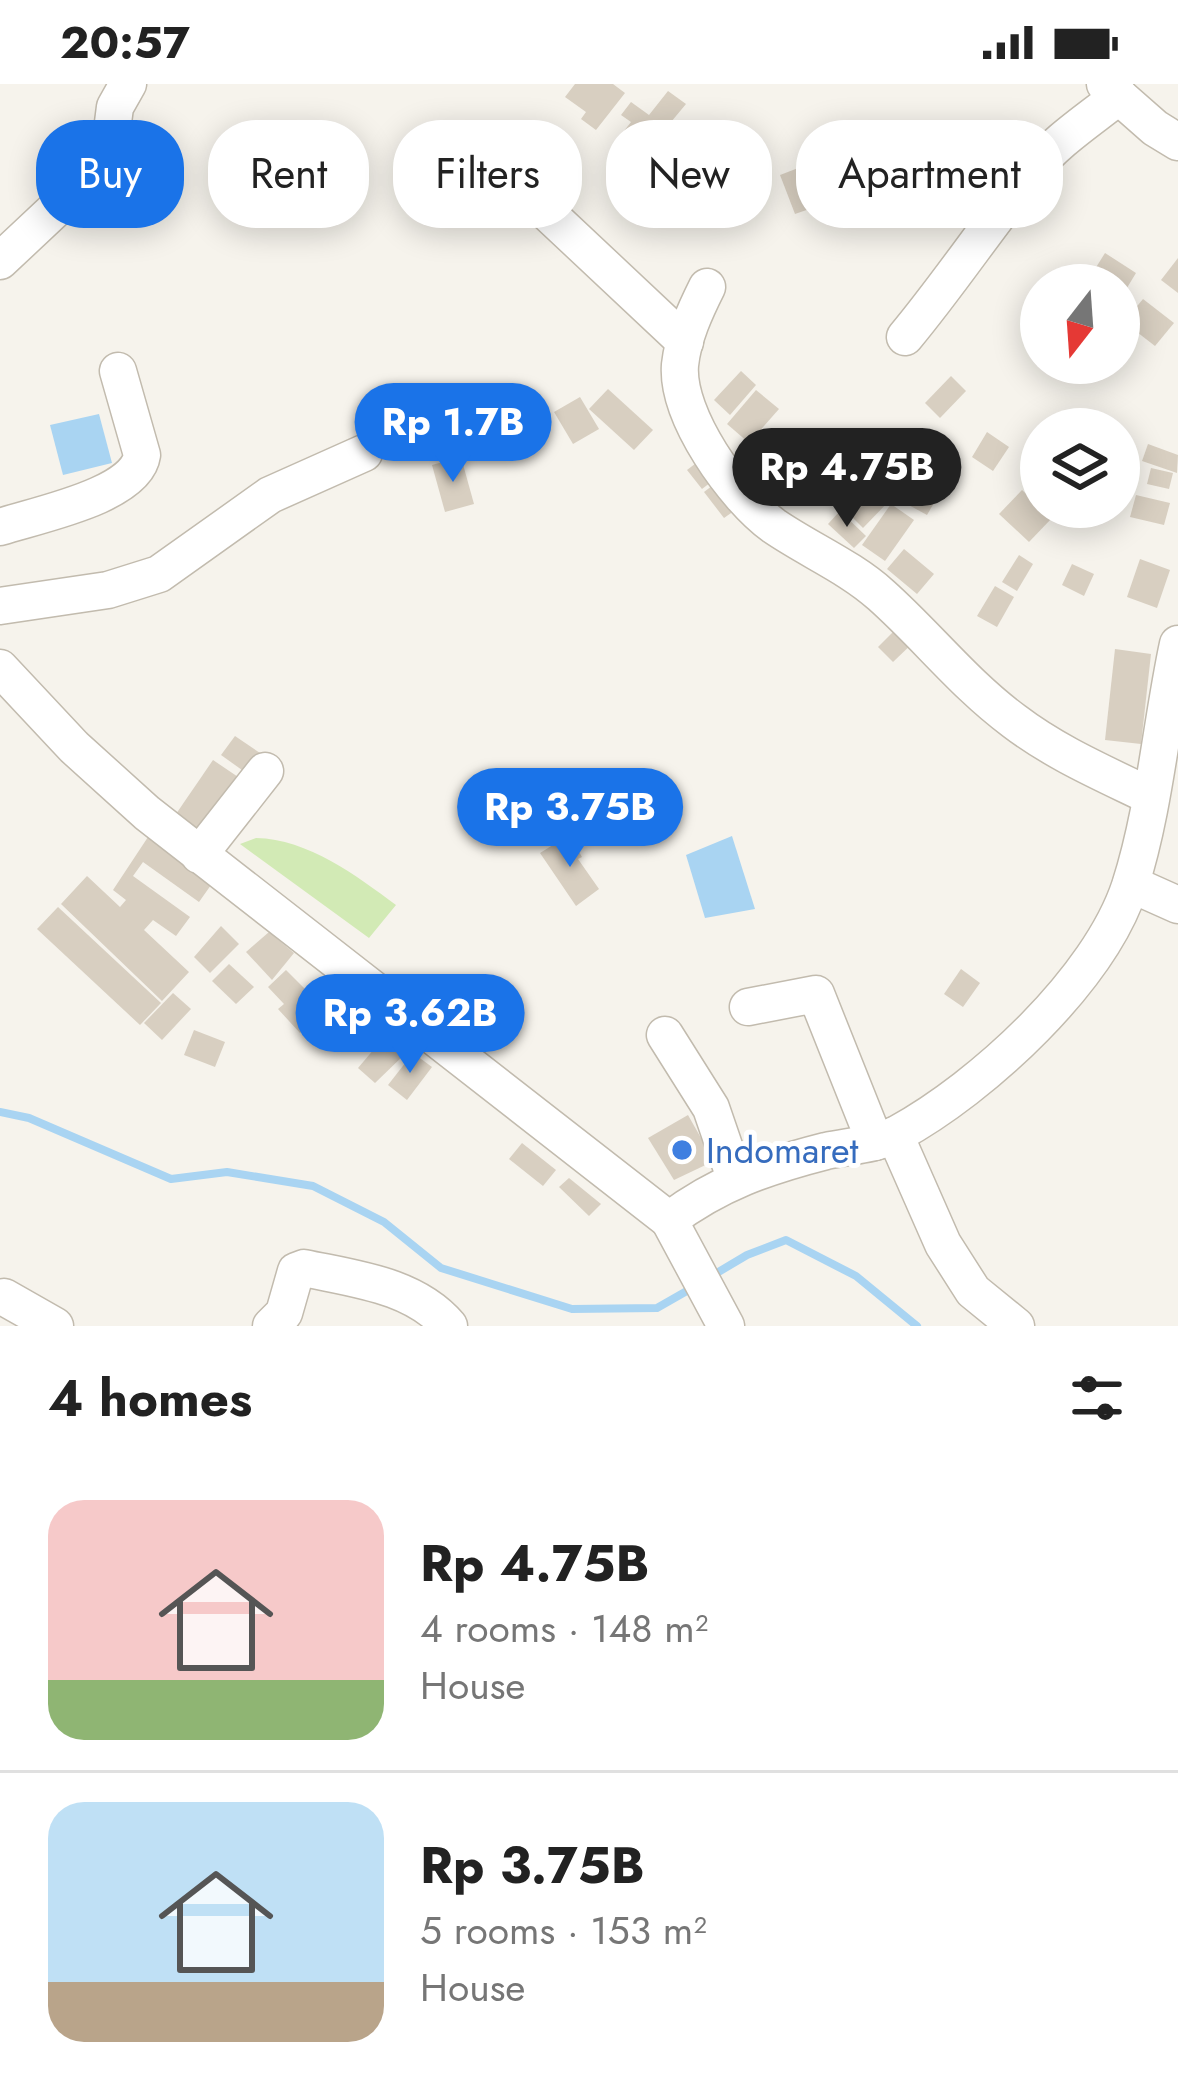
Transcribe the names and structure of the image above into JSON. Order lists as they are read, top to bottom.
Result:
{
  "places": ["Indomaret"],
  "north": "bottom",
  "page": {
    "status": "20:57",
    "chip": [
      "Buy",
      "Rent",
      "Filters",
      "New",
      "Apartment"
    ],
    "price": [
      "Rp 1.7B",
      "Rp 4.75B",
      "Rp 3.75B",
      "Rp 3.62B"
    ],
    "heading": "4 homes",
    "list": [
      {
        "name": "Rp 4.75B",
        "note": "4 rooms · 148 m² · House"
      },
      {
        "name": "Rp 3.75B",
        "note": "5 rooms · 153 m² · House"
      }
    ]
  }
}
